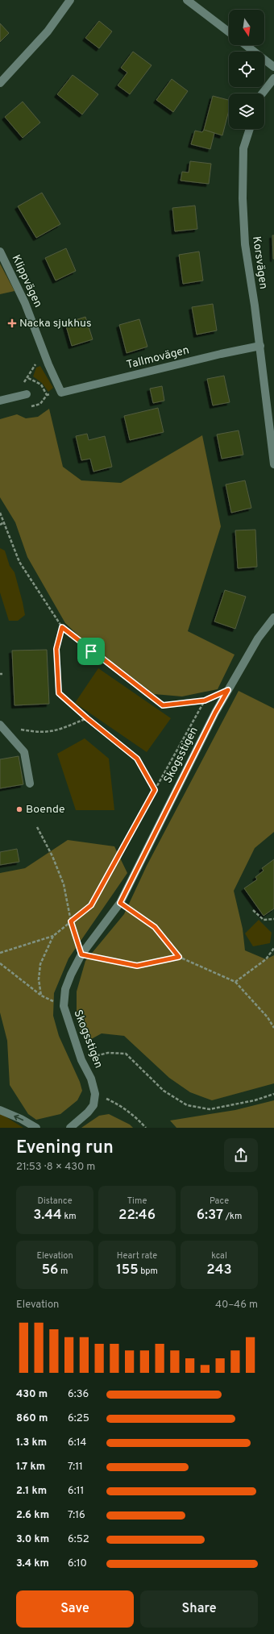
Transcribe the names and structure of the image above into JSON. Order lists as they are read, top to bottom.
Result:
{
  "streets": {
    "street": [
      "Korsvägen",
      "Klippvägen",
      "Tallmovägen",
      "Skogsstigen"
    ]
  },
  "crossings": [
    ["Korsvägen", "Tallmovägen"],
    ["Klippvägen", "Tallmovägen"]
  ],
  "places": {
    "health": ["Nacka sjukhus"],
    "other": ["Boende"]
  },
  "north": "bottom",
  "page": {
    "heading": ["Evening run", "21:53 · 8 × 430 m"],
    "stats": [
      ["Distance", "3.44 km"],
      ["Time", "22:46"],
      ["Pace", "6:37 /km"],
      ["Elevation", "56 m"],
      ["Heart rate", "155 bpm"],
      ["kcal", "243"]
    ],
    "chart": ["Elevation", "40–46 m"],
    "list": [
      {
        "name": "430 m",
        "note": "6:36"
      },
      {
        "name": "860 m",
        "note": "6:25"
      },
      {
        "name": "1.3 km",
        "note": "6:14"
      },
      {
        "name": "1.7 km",
        "note": "7:11"
      },
      {
        "name": "2.1 km",
        "note": "6:11"
      },
      {
        "name": "2.6 km",
        "note": "7:16"
      },
      {
        "name": "3.0 km",
        "note": "6:52"
      },
      {
        "name": "3.4 km",
        "note": "6:10"
      }
    ],
    "buttons": ["Save", "Share"]
  }
}
